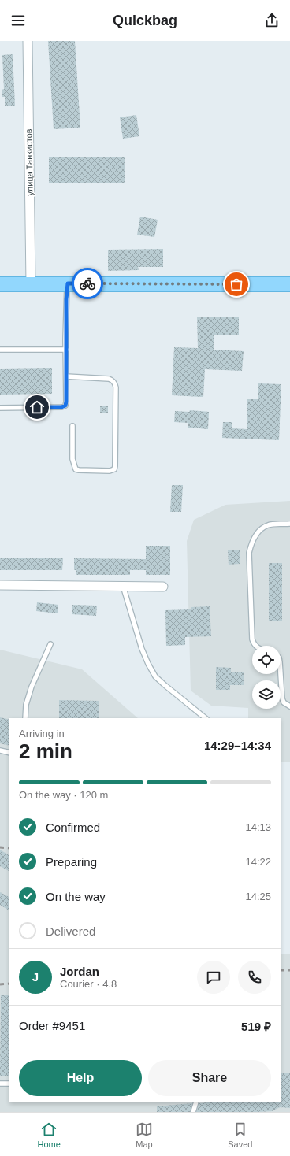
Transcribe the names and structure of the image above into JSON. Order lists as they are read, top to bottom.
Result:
{
  "streets": {
    "street": ["улица Танкистов"]
  },
  "page": {
    "header": "Quickbag",
    "heading": ["2 min", "Arriving in", "14:29–14:34"],
    "panel": [
      "Jordan",
      "Courier · 4.8",
      "Order #9451",
      "519 ₽"
    ],
    "bar": "On the way · 120 m",
    "list": [
      ["Confirmed", "14:13"],
      ["Preparing", "14:22"],
      ["On the way", "14:25"],
      "Delivered"
    ],
    "round": "J",
    "buttons": ["Help", "Share"],
    "tabs": ["Home", "Map", "Saved"]
  }
}
